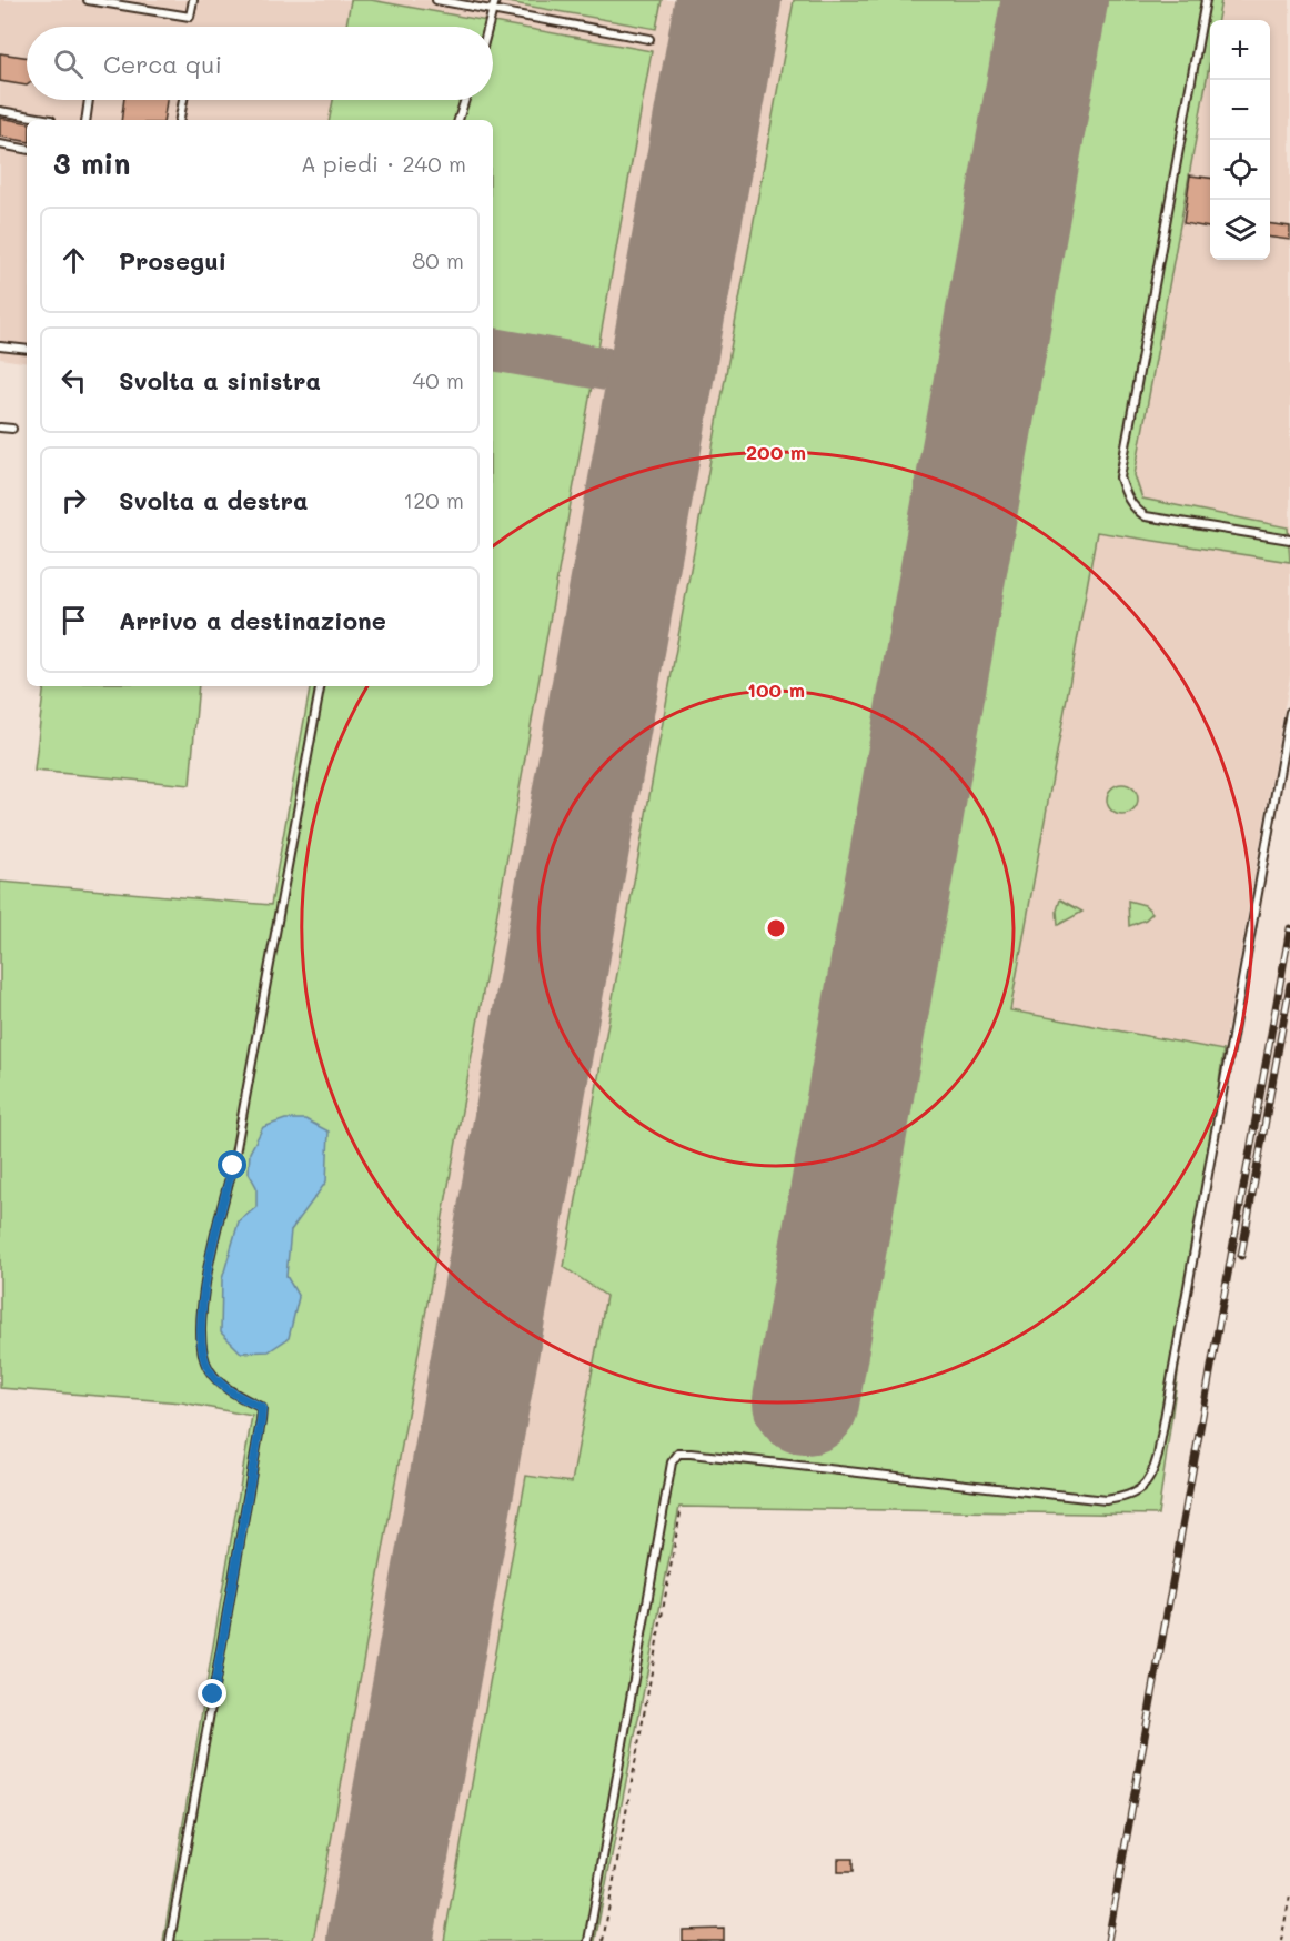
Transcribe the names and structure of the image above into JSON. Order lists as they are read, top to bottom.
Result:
{
  "page": {
    "map_buttons": ["+", "−"],
    "search": "Cerca qui",
    "heading": ["3 min", "A piedi · 240 m"],
    "list": [
      ["Prosegui", "80 m"],
      ["Svolta a sinistra", "40 m"],
      ["Svolta a destra", "120 m"],
      "Arrivo a destinazione"
    ]
  },
  "rings": ["200 m", "100 m"]
}
